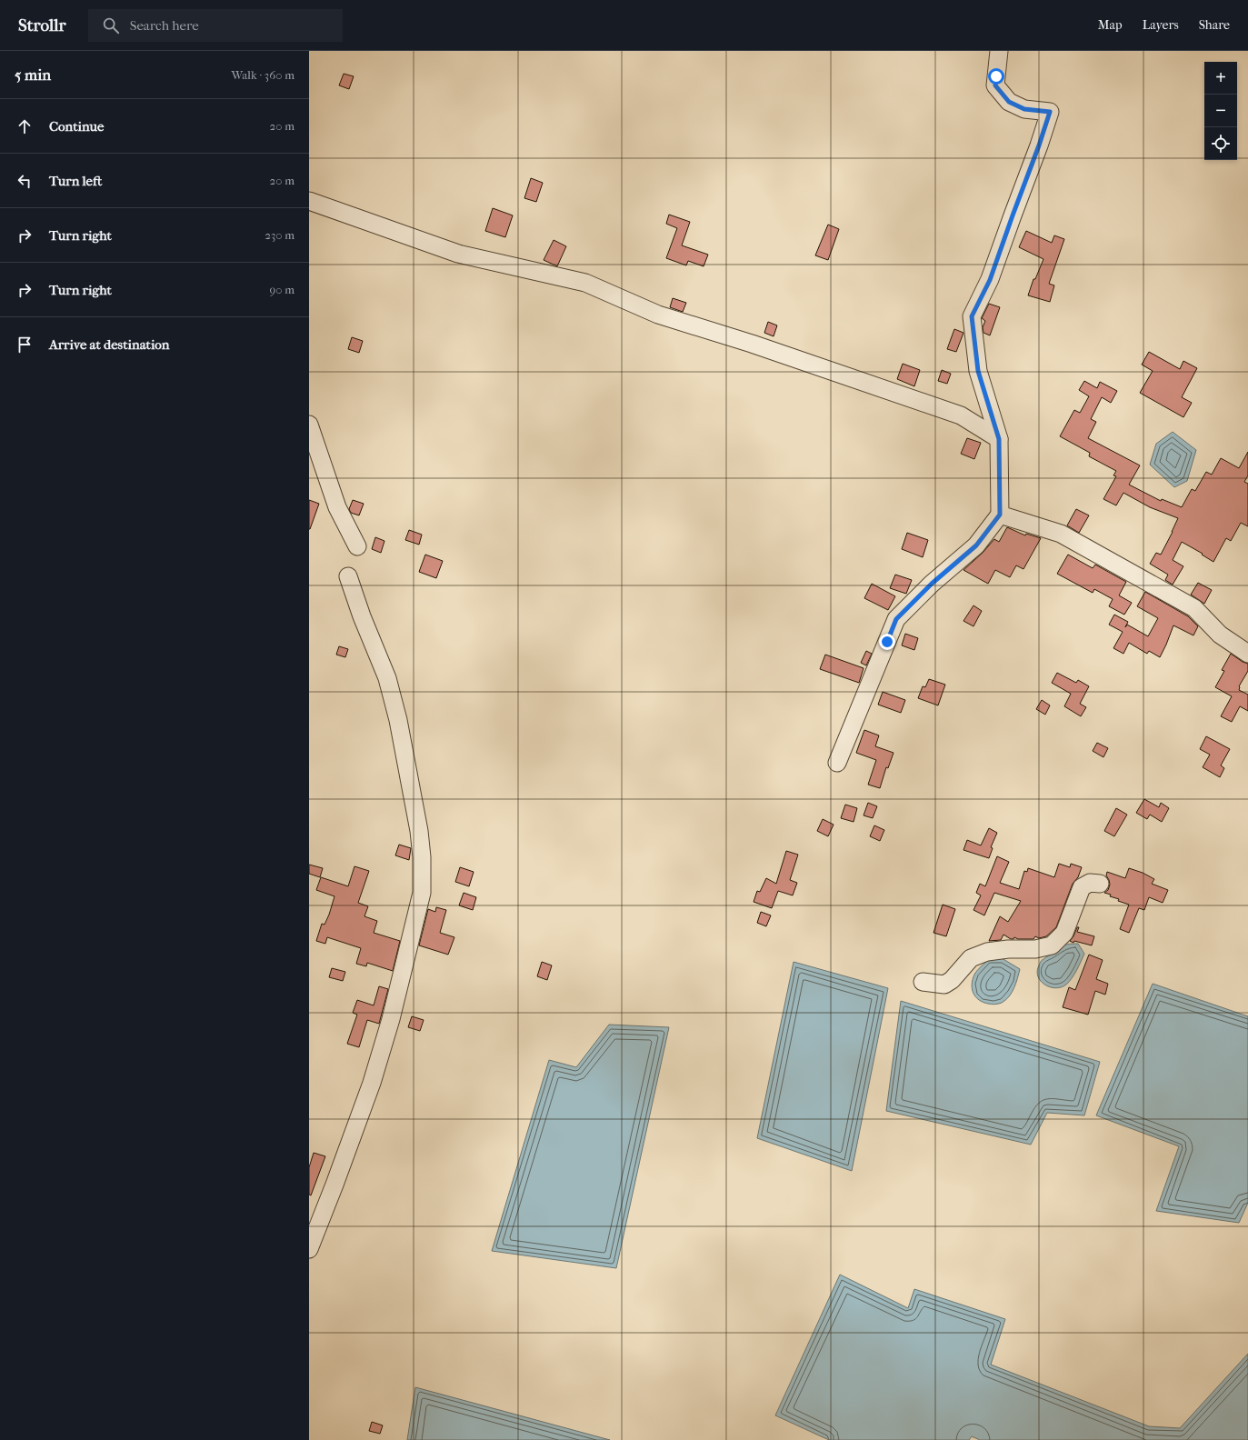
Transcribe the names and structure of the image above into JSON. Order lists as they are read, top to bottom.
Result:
{
  "page": {
    "header": "Strollr",
    "search": "Search here",
    "nav": ["Map", "Layers", "Share"],
    "heading": ["5 min", "Walk · 360 m"],
    "map_buttons": ["+", "−"],
    "list": [
      ["Continue", "20 m"],
      ["Turn left", "20 m"],
      ["Turn right", "230 m"],
      ["Turn right", "90 m"],
      "Arrive at destination"
    ]
  }
}
